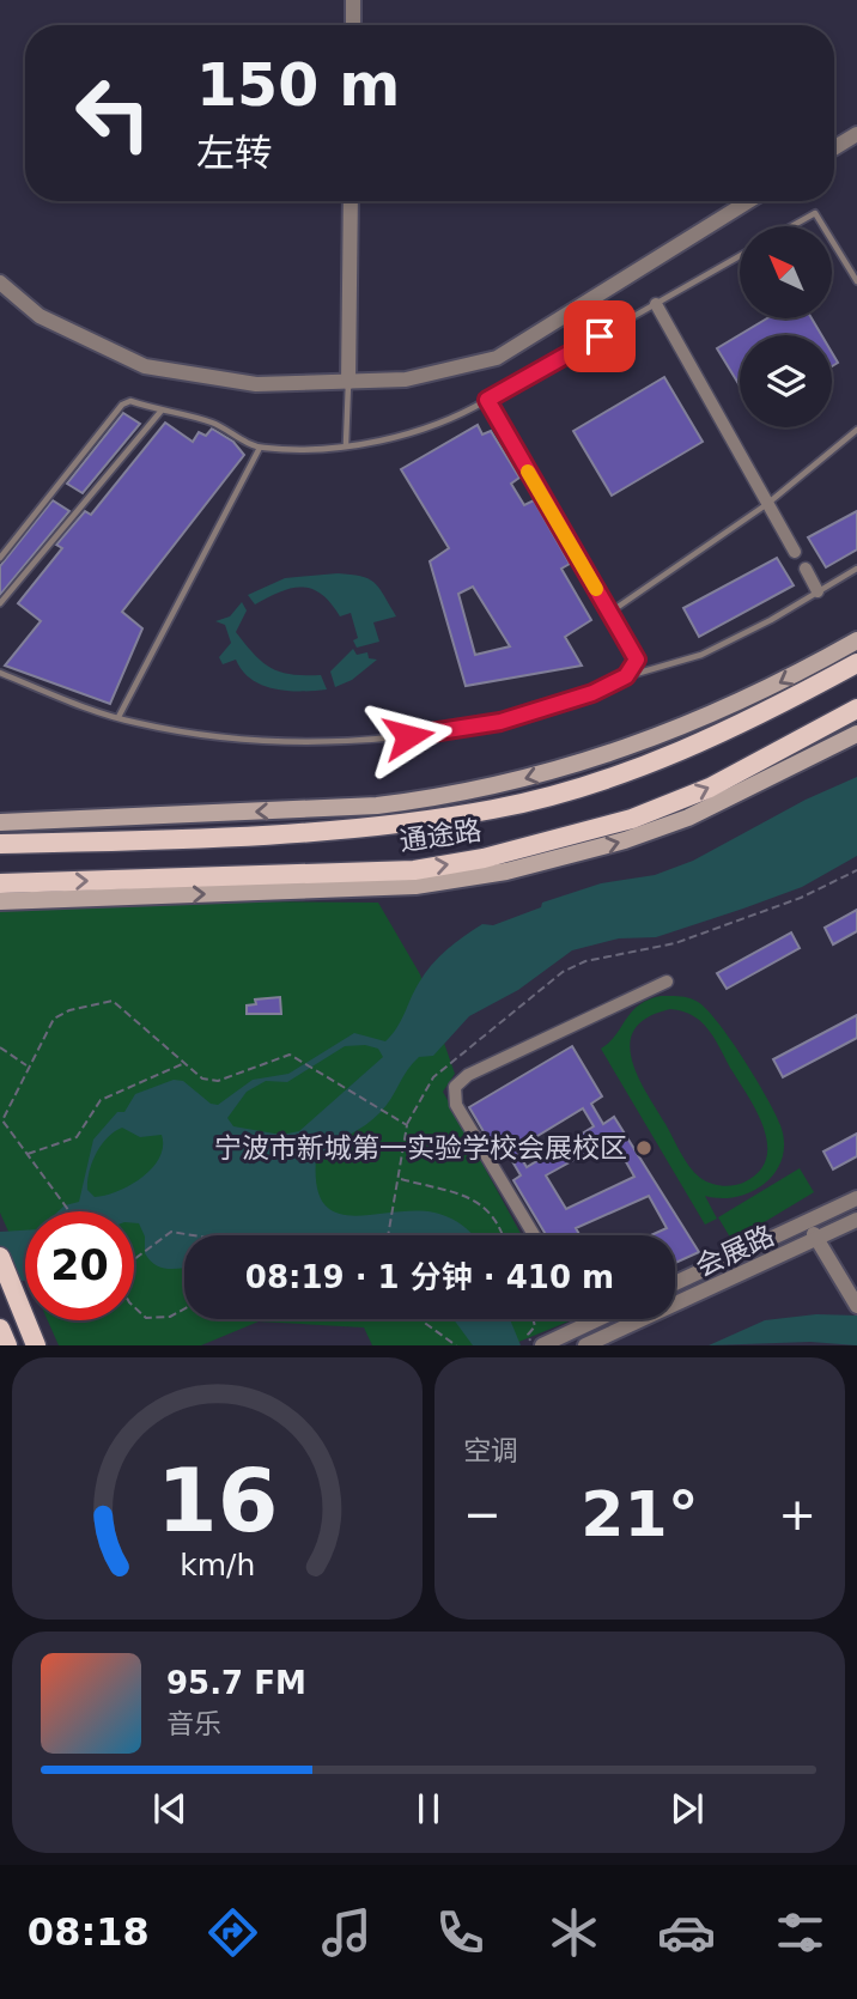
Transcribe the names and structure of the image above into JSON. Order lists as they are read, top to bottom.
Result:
{
  "streets": {
    "main road": ["通途路"],
    "street": ["会展路"]
  },
  "places": ["宁波市新城第一实验学校会展校区"],
  "north": "top left",
  "page": {
    "turn": ["150 m", "左转"],
    "limit": "20",
    "trip": "08:19 · 1 分钟 · 410 m",
    "tile": "空调",
    "heat": ["−", "21°", "+"],
    "song": ["95.7 FM", "音乐"],
    "tabs": "08:18",
    "gauge": ["16", "km/h"]
  }
}
